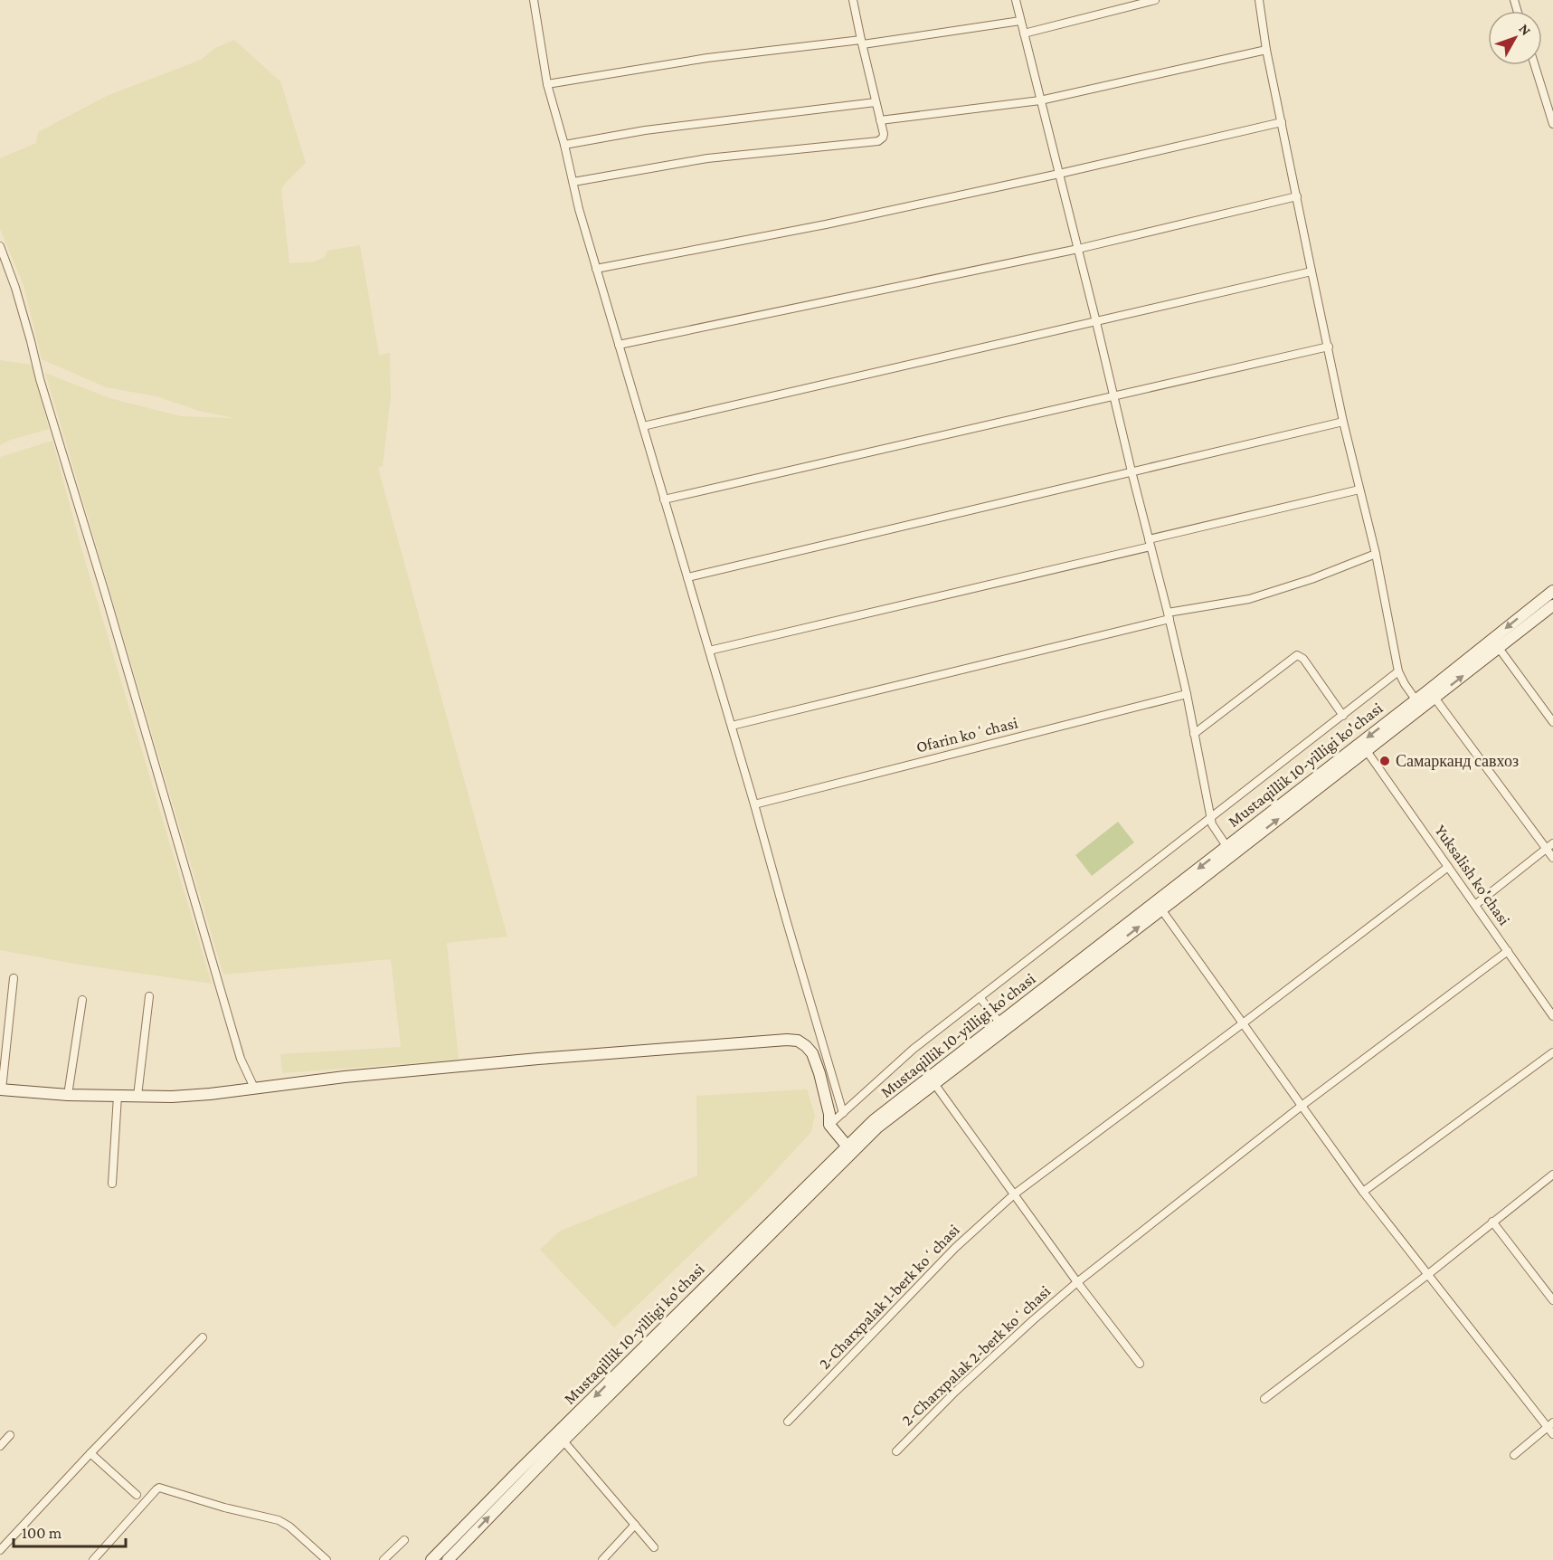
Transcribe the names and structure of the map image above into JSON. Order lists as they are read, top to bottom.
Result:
{
  "streets": {
    "main road": ["Mustaqillik 10-yilligi ko'chasi"],
    "street": [
      "Ofarin koʻchasi",
      "Yuksalish ko'chasi",
      "2-Charxpalak 1-berk koʻchasi",
      "2-Charxpalak 2-berk koʻchasi"
    ]
  },
  "crossings": [
    ["Mustaqillik 10-yilligi ko'chasi", "Yuksalish ko'chasi"],
    ["Yuksalish ko'chasi", "2-Charxpalak 1-berk koʻchasi"],
    ["Yuksalish ko'chasi", "2-Charxpalak 2-berk koʻchasi"]
  ],
  "places": ["Самарканд савхоз"],
  "scale_bar": "100 m",
  "north": "top right"
}
